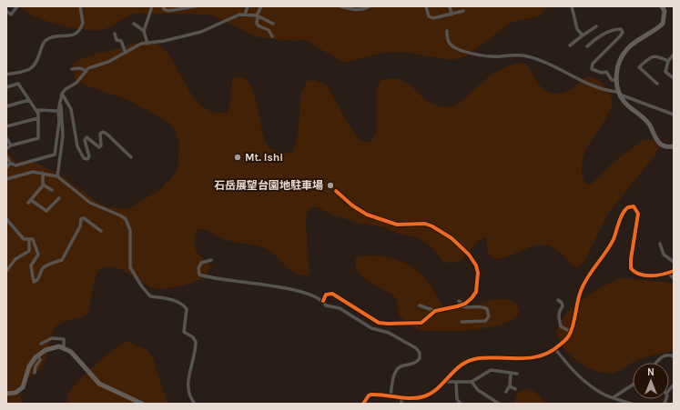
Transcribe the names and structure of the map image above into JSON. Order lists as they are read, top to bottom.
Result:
{
  "places": ["Mt. Ishi", "石岳展望台園地駐車場"],
  "north": "top"
}
